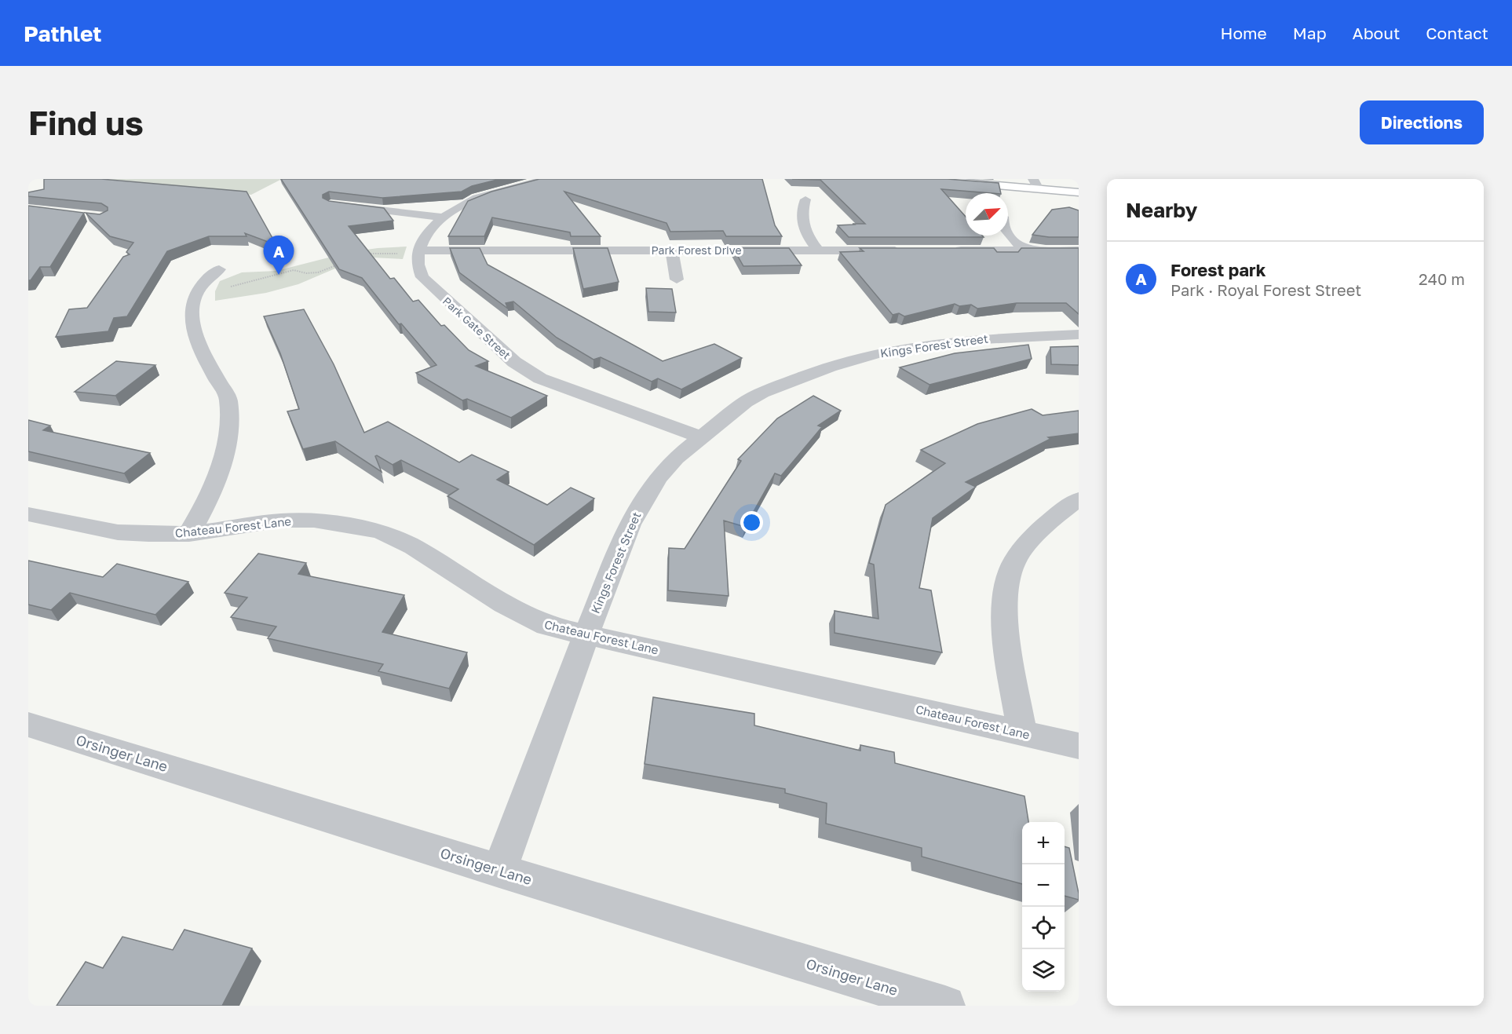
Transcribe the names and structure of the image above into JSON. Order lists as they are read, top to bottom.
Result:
{
  "streets": {
    "street": [
      "Park Forest Drive",
      "Park Gate Street",
      "Kings Forest Street",
      "Chateau Forest Lane",
      "Orsinger Lane"
    ]
  },
  "crossings": [
    ["Park Forest Drive", "Park Gate Street"],
    ["Park Gate Street", "Kings Forest Street"],
    ["Kings Forest Street", "Chateau Forest Lane"],
    ["Kings Forest Street", "Orsinger Lane"]
  ],
  "north": "top right",
  "page": {
    "header": "Pathlet",
    "nav": [
      "Home",
      "Map",
      "About",
      "Contact"
    ],
    "buttons": "Directions",
    "title": "Find us",
    "heading": "Nearby",
    "pins": "A",
    "list": [
      {
        "mark": "A",
        "name": "Forest park",
        "note": "Park · Royal Forest Street",
        "value": "240 m"
      }
    ],
    "map_buttons": ["+", "−"]
  }
}
